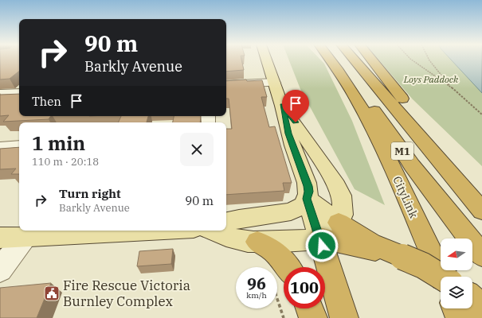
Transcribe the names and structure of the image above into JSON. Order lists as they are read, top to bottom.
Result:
{
  "streets": {
    "highway": ["M1", "CityLink"]
  },
  "parks": ["Loys Paddock"],
  "places": {
    "public building": ["Fire Rescue Victoria Burnley Complex"]
  },
  "north": "left",
  "page": {
    "turn": ["90 m", "Barkly Avenue"],
    "then": "Then",
    "heading": ["1 min", "110 m · 20:18"],
    "list": [
      {
        "name": "Turn right",
        "note": "Barkly Avenue",
        "value": "90 m"
      }
    ],
    "speed": "96 km/h",
    "limit": "100"
  }
}
